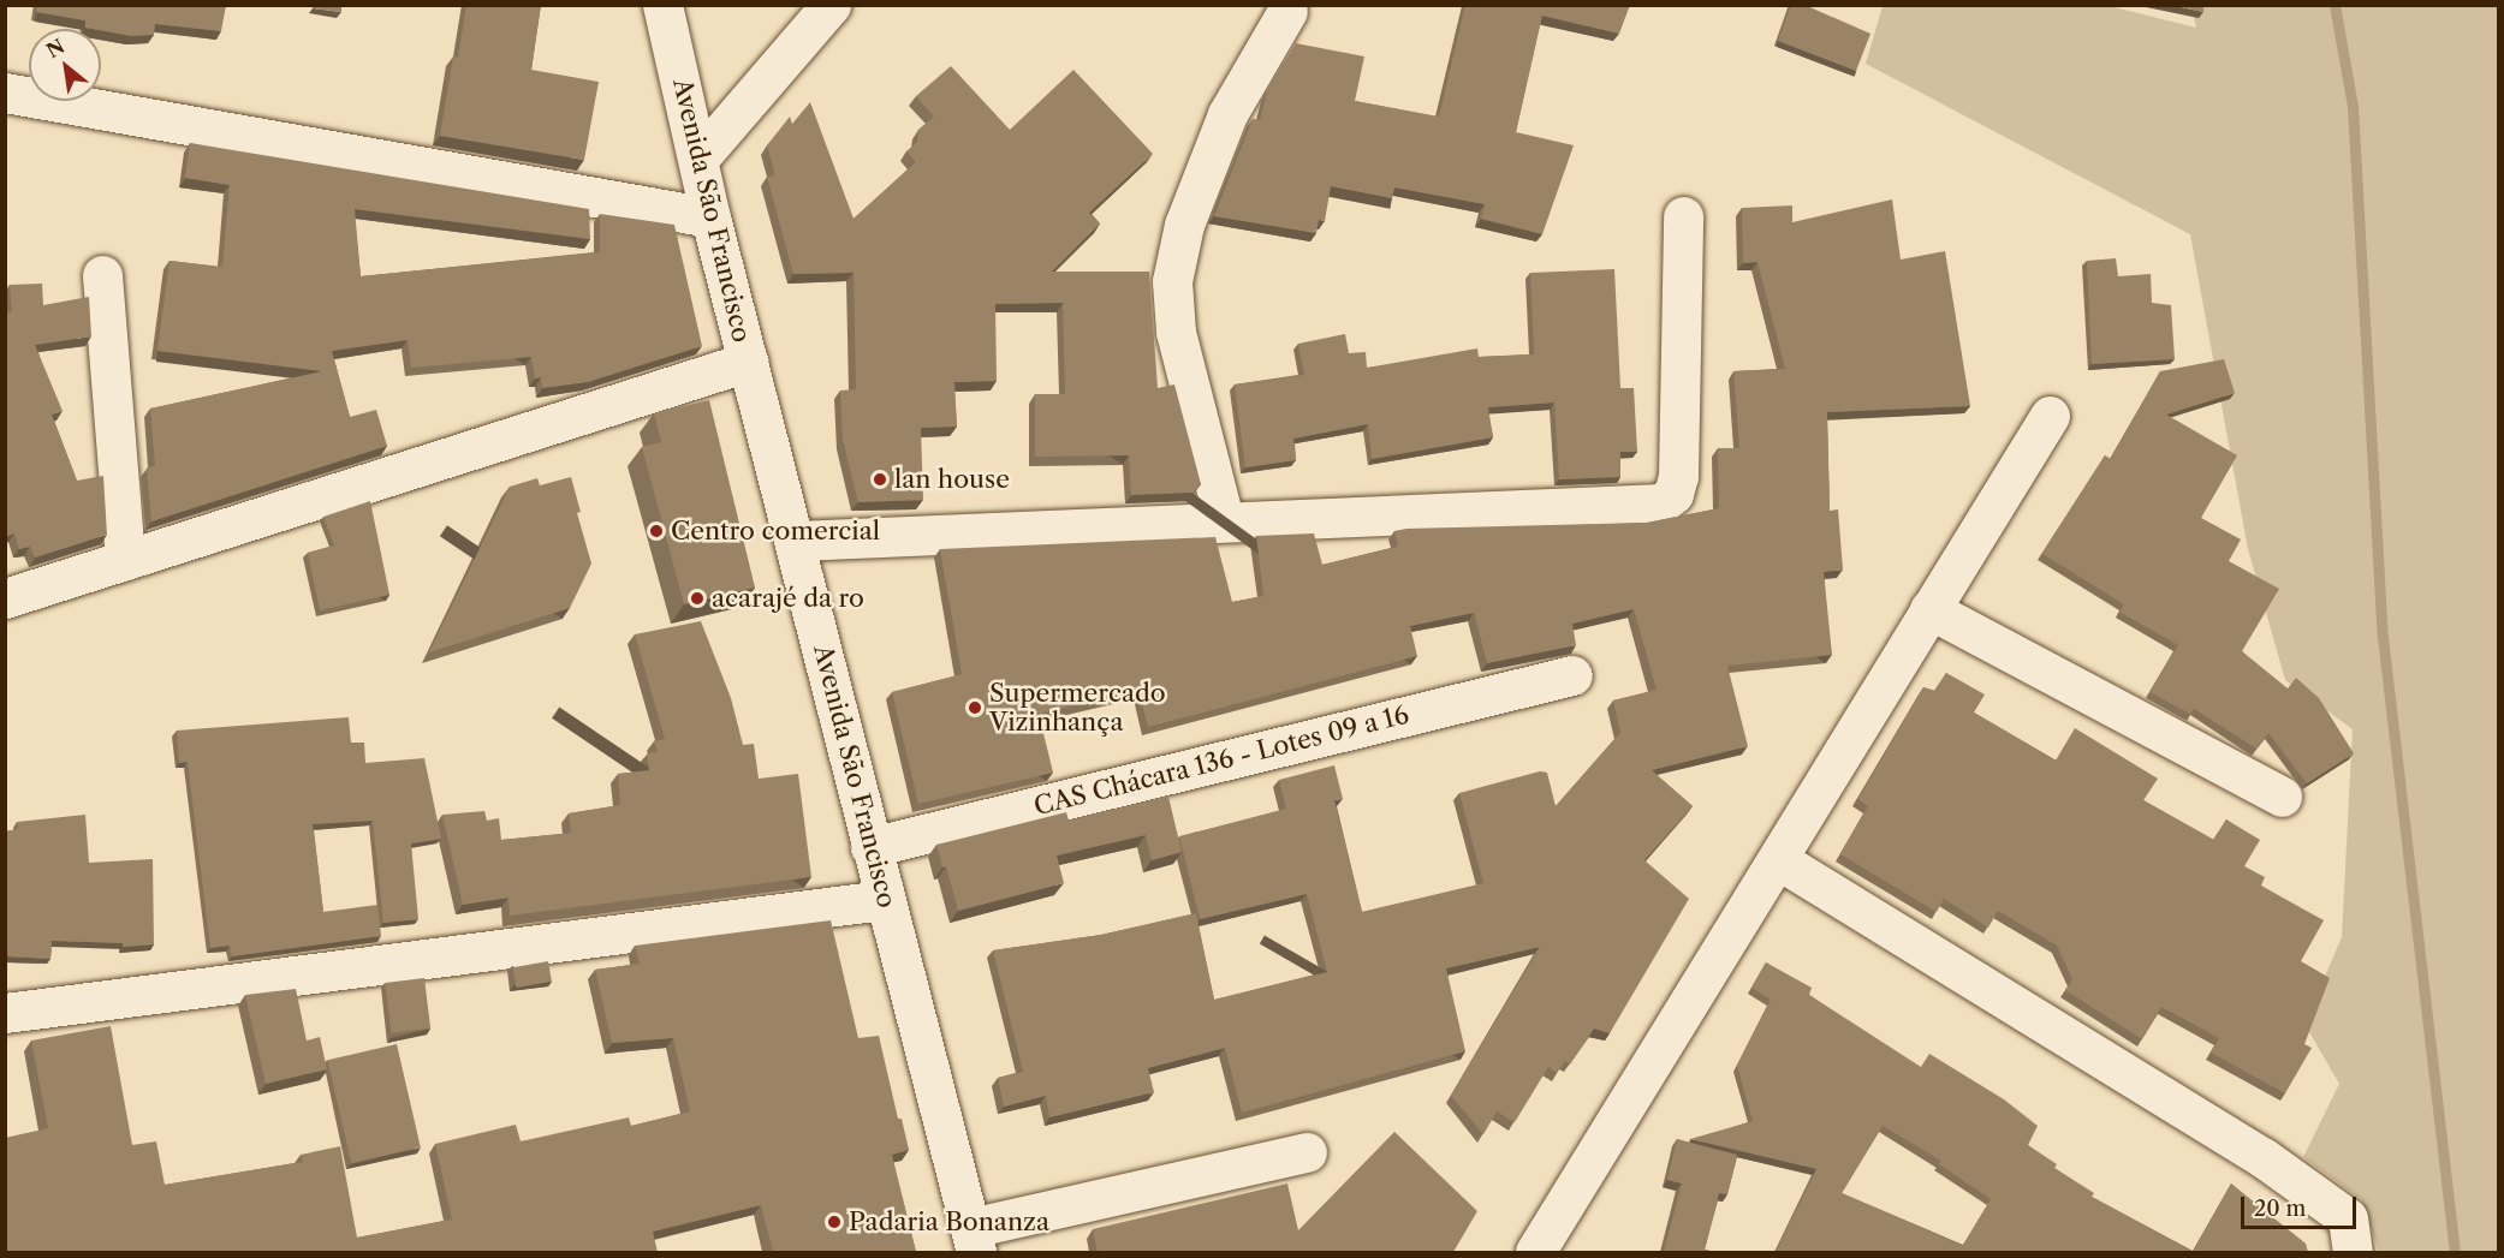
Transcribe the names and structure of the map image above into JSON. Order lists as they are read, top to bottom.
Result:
{
  "streets": {
    "street": ["Avenida São Francisco", "CAS Chácara 136 - Lotes 09 a 16"]
  },
  "crossings": [
    ["Avenida São Francisco", "CAS Chácara 136 - Lotes 09 a 16"]
  ],
  "places": [
    "lan house",
    "Centro comercial",
    "acarajé da ro",
    "Supermercado Vizinhança",
    "Padaria Bonanza"
  ],
  "scale_bar": "20 m",
  "north": "top left"
}
